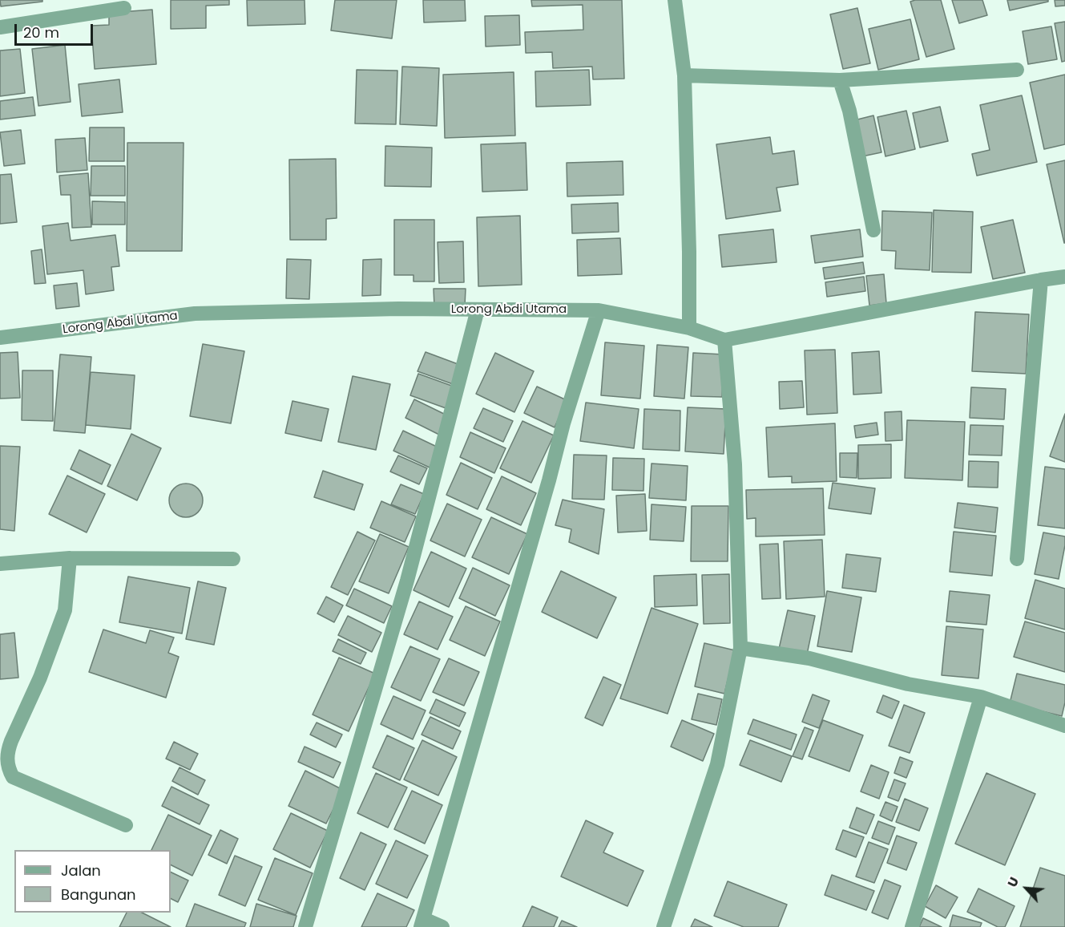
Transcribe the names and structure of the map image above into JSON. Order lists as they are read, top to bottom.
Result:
{
  "streets": {
    "street": ["Lorong Abdi Utama"]
  },
  "legend": ["Jalan", "Bangunan"],
  "scale_bar": "20 m",
  "north": "top left"
}
